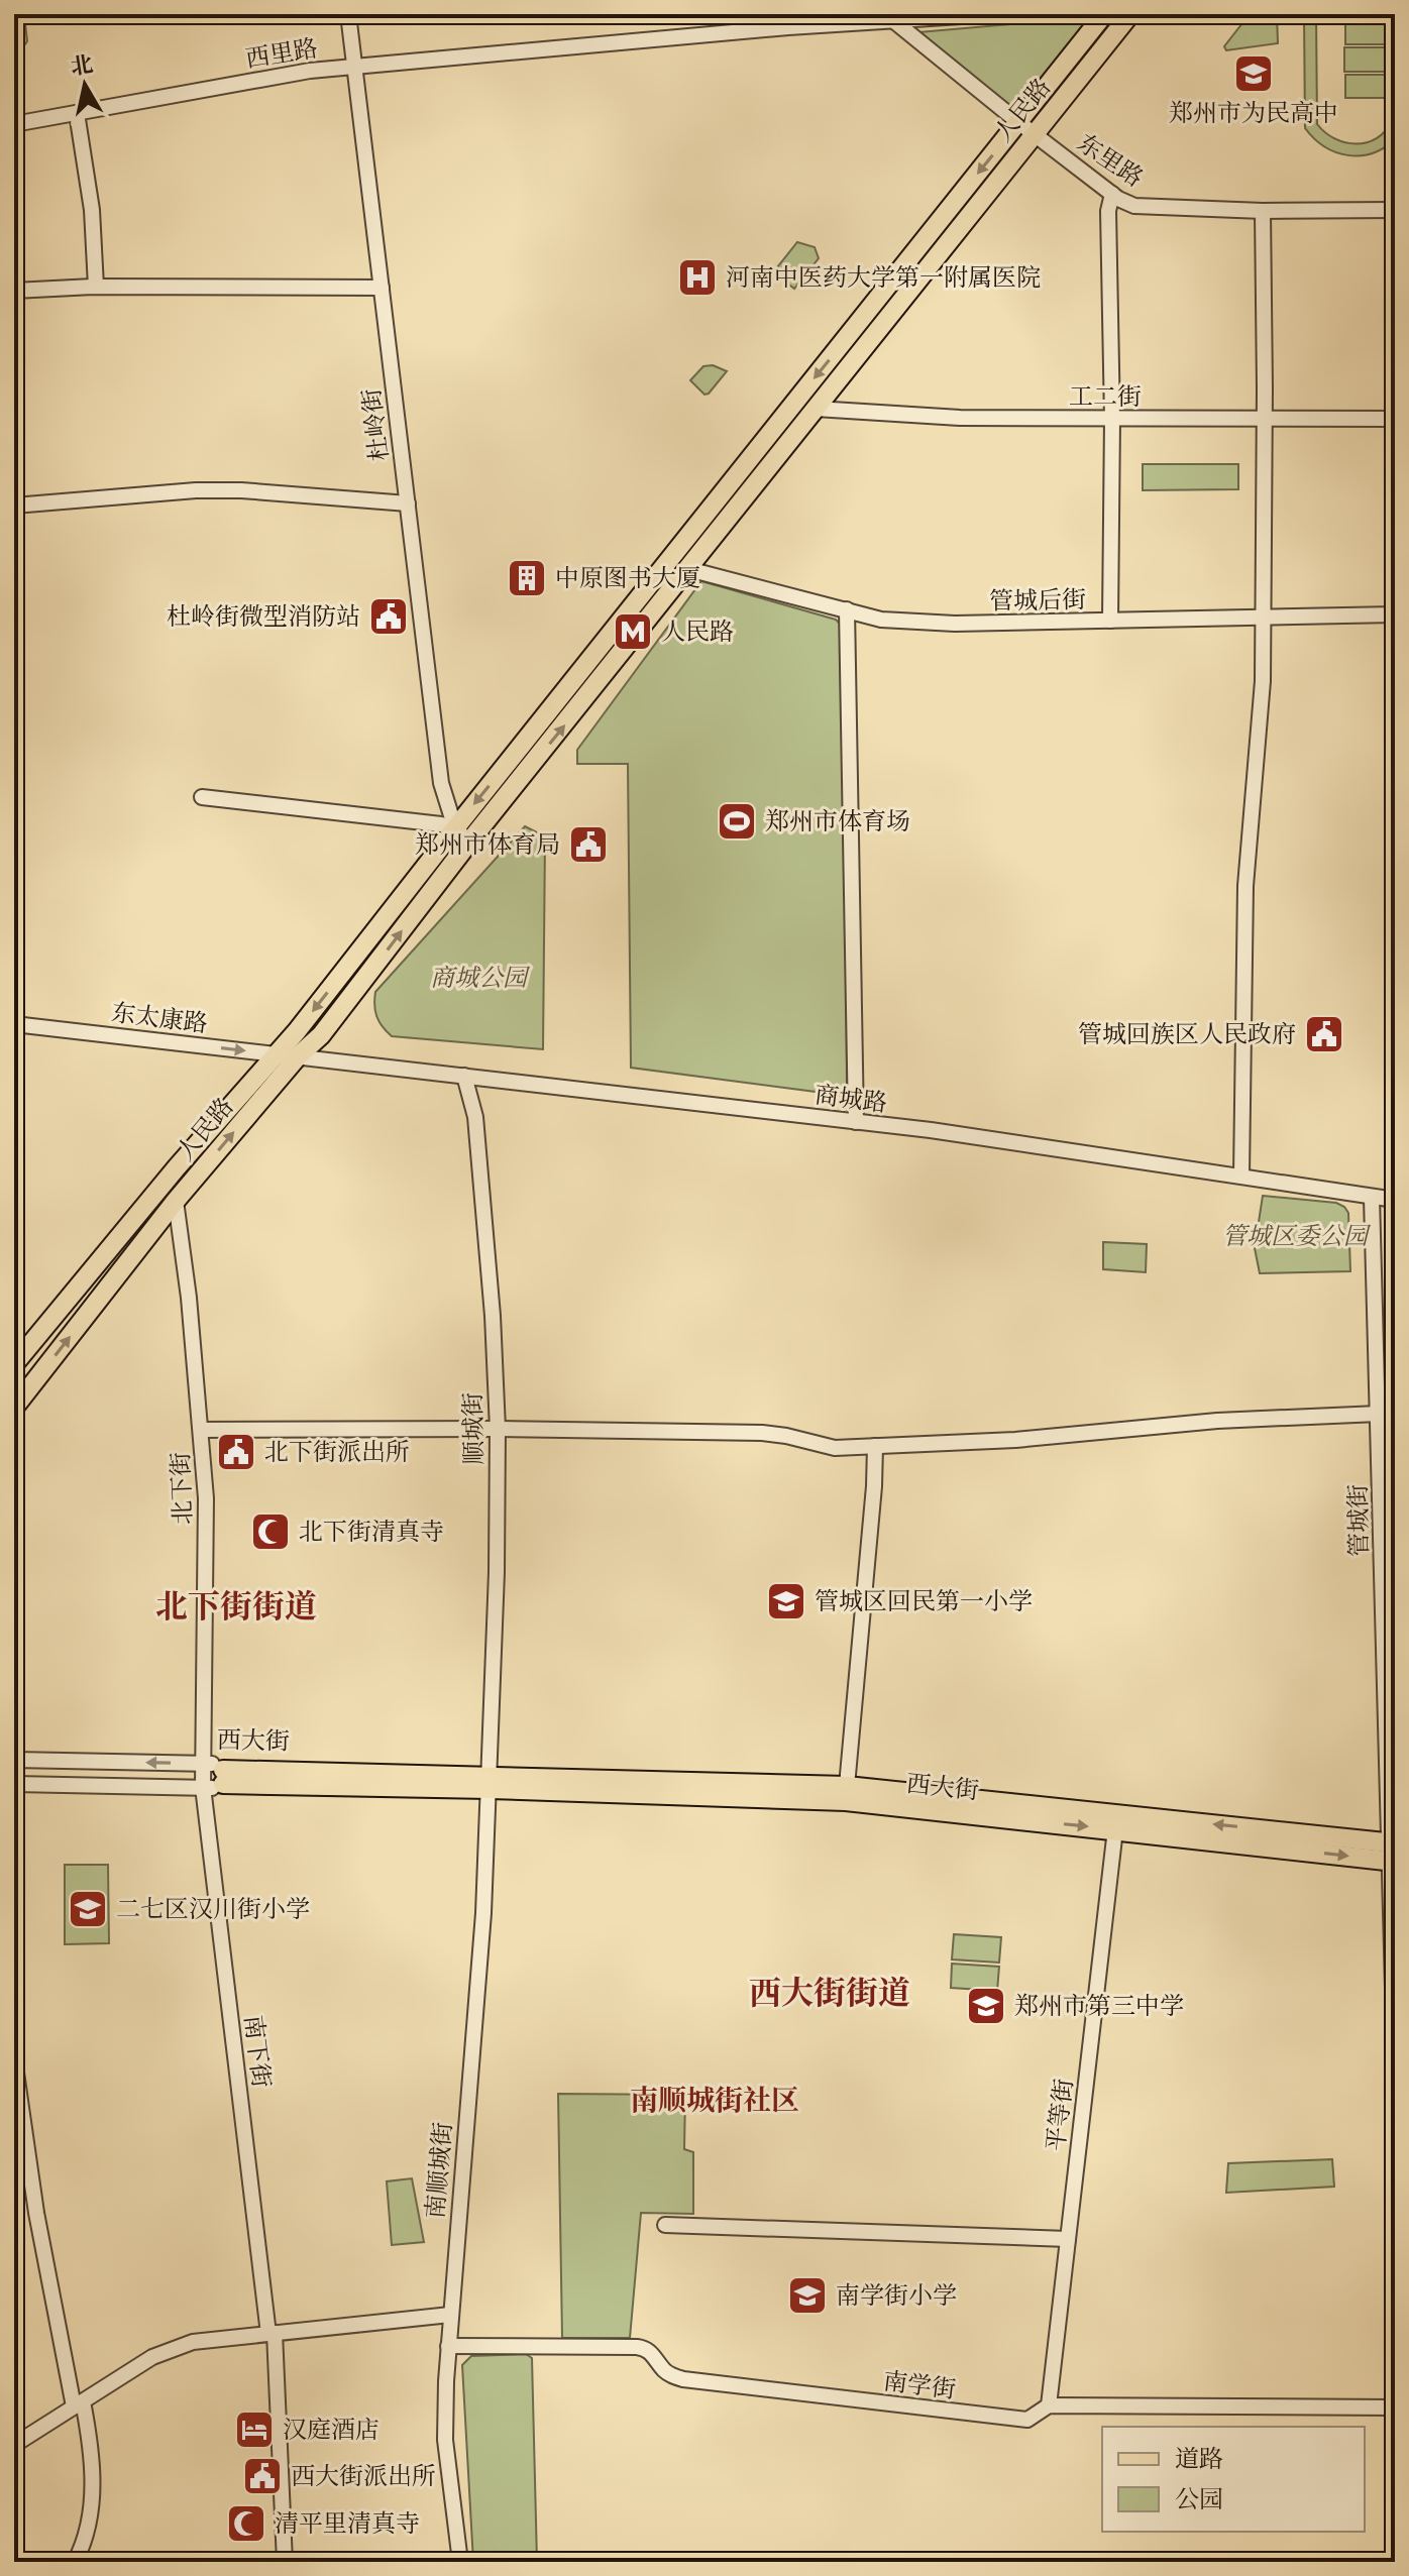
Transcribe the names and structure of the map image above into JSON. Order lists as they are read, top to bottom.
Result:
{
  "streets": {
    "main road": ["人民路", "西大街"],
    "street": [
      "西里路",
      "东里路",
      "工二街",
      "杜岭街",
      "管城后街",
      "东太康路",
      "商城路",
      "顺城街",
      "北下街",
      "管城街",
      "南下街",
      "平等街",
      "南顺城街",
      "南学街"
    ]
  },
  "crossings": [
    ["西里路", "东里路"],
    ["西里路", "杜岭街"],
    ["人民路", "东里路"],
    ["人民路", "工二街"],
    ["人民路", "杜岭街"],
    ["人民路", "管城后街"],
    ["人民路", "东太康路"],
    ["人民路", "商城路"],
    ["人民路", "北下街"],
    ["东太康路", "商城路"],
    ["商城路", "顺城街"],
    ["商城路", "管城街"],
    ["顺城街", "西大街"],
    ["顺城街", "南顺城街"],
    ["北下街", "西大街"],
    ["北下街", "南下街"],
    ["管城街", "西大街"],
    ["西大街", "南下街"],
    ["西大街", "平等街"],
    ["西大街", "南顺城街"],
    ["平等街", "南学街"],
    ["南顺城街", "南学街"]
  ],
  "one_way": ["东太康路"],
  "districts": ["北下街街道", "西大街街道", "南顺城街社区"],
  "parks": ["商城公园", "管城区委公园"],
  "places": {
    "school or university": [
      "郑州市为民高中",
      "管城区回民第一小学",
      "二七区汉川街小学",
      "郑州市第三中学",
      "南学街小学"
    ],
    "hospital": ["河南中医药大学第一附属医院"],
    "building": ["中原图书大厦"],
    "public building": [
      "杜岭街微型消防站",
      "郑州市体育局",
      "管城回族区人民政府",
      "北下街派出所",
      "西大街派出所"
    ],
    "metro station": ["人民路"],
    "sports": ["郑州市体育场"],
    "mosque": ["北下街清真寺", "清平里清真寺"],
    "hotel": ["汉庭酒店"]
  },
  "legend": ["道路", "公园"],
  "north": "top"
}
